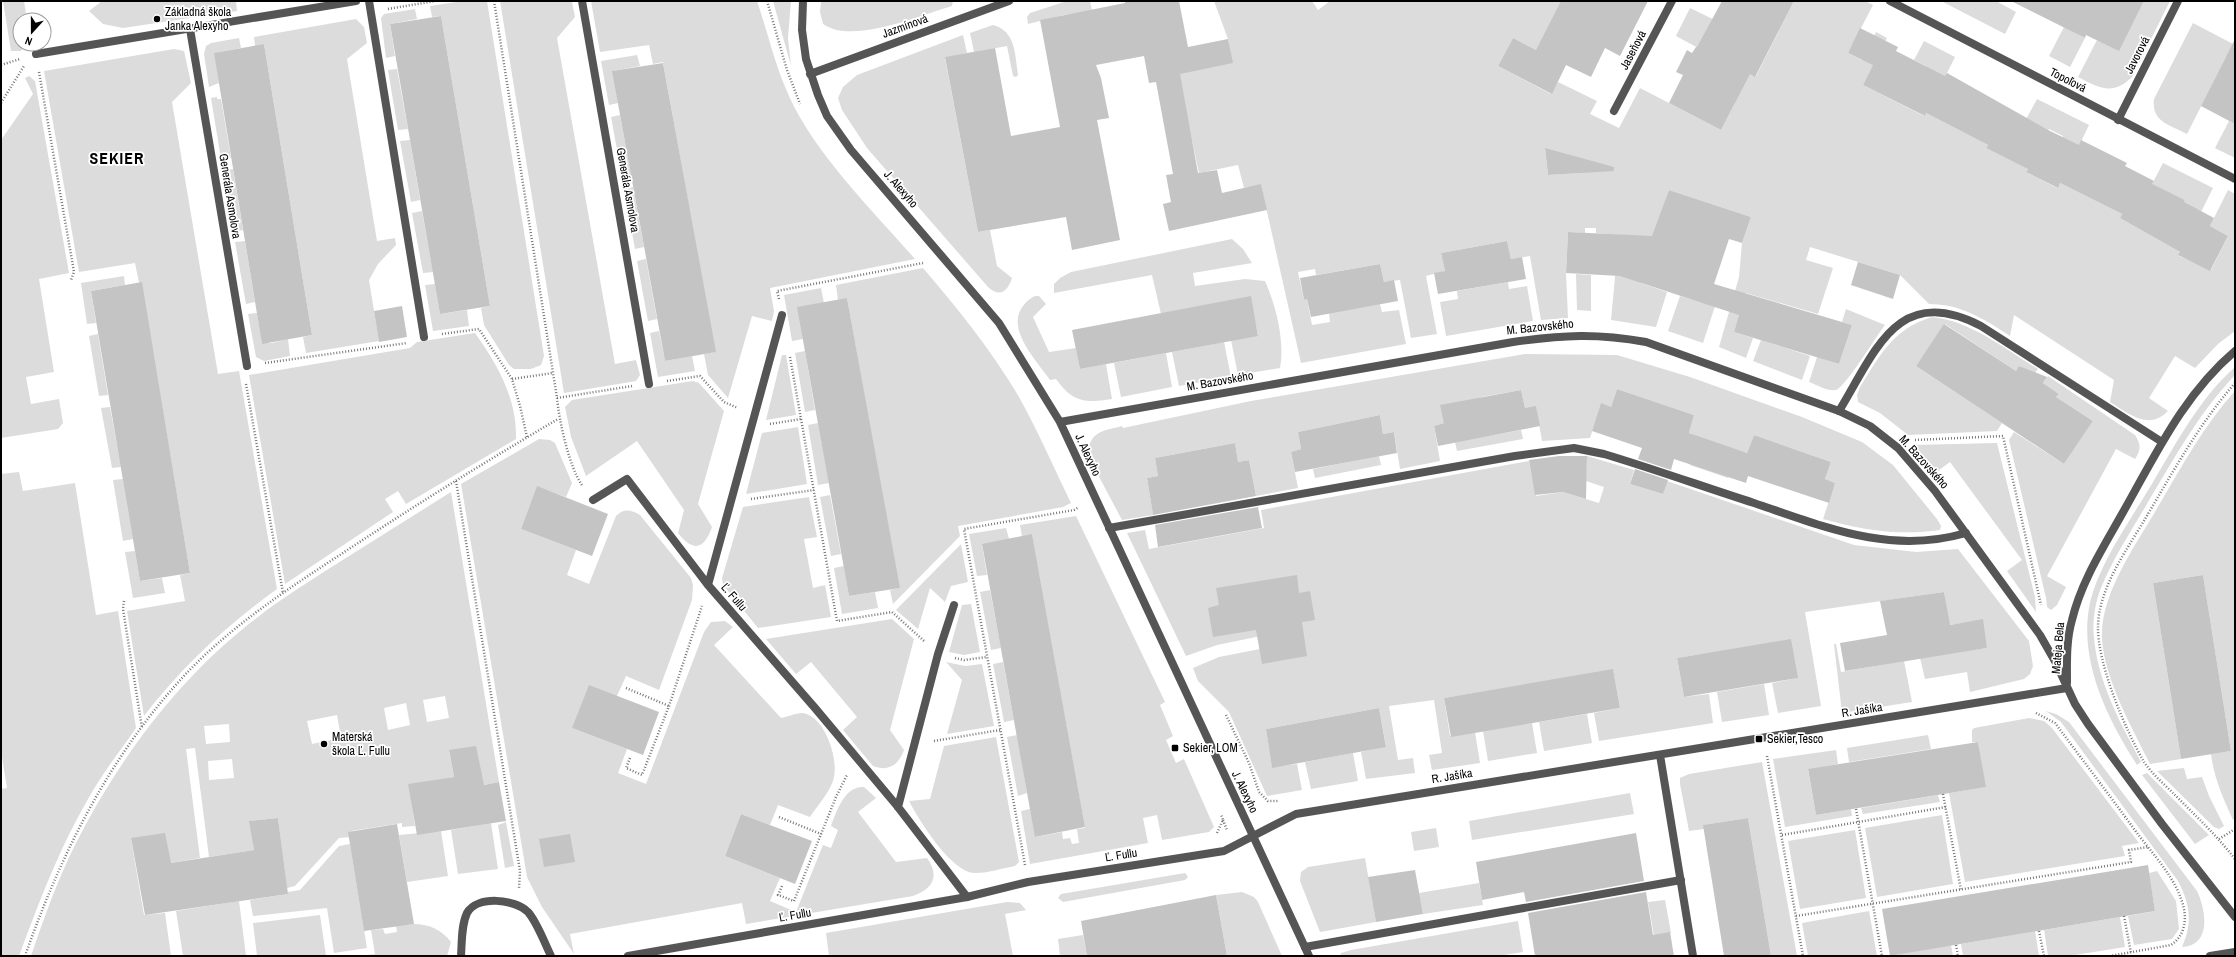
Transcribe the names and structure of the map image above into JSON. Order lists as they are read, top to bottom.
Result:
{
  "streets": {
    "street": [
      "Jazmínová",
      "Jaseňová",
      "Javorová",
      "Topoľová",
      "J. Alexyho",
      "Generála Asmolova",
      "M. Bazovského",
      "Ľ. Fullu",
      "Mateja Bela",
      "R. Jašíka"
    ]
  },
  "crossings": [
    ["Jazmínová", "J. Alexyho"],
    ["Javorová", "Topoľová"],
    ["J. Alexyho", "M. Bazovského"],
    ["J. Alexyho", "Ľ. Fullu"],
    ["J. Alexyho", "R. Jašíka"],
    ["M. Bazovského", "Mateja Bela"],
    ["M. Bazovského", "R. Jašíka"],
    ["Ľ. Fullu", "R. Jašíka"],
    ["Mateja Bela", "R. Jašíka"]
  ],
  "districts": ["SEKIER"],
  "places": {
    "other": ["Základná škola Janka Alexyho", "Materská škola Ľ. Fullu"],
    "transit": ["Sekier,Tesco", "Sekier, LOM"]
  },
  "north": "bottom"
}
